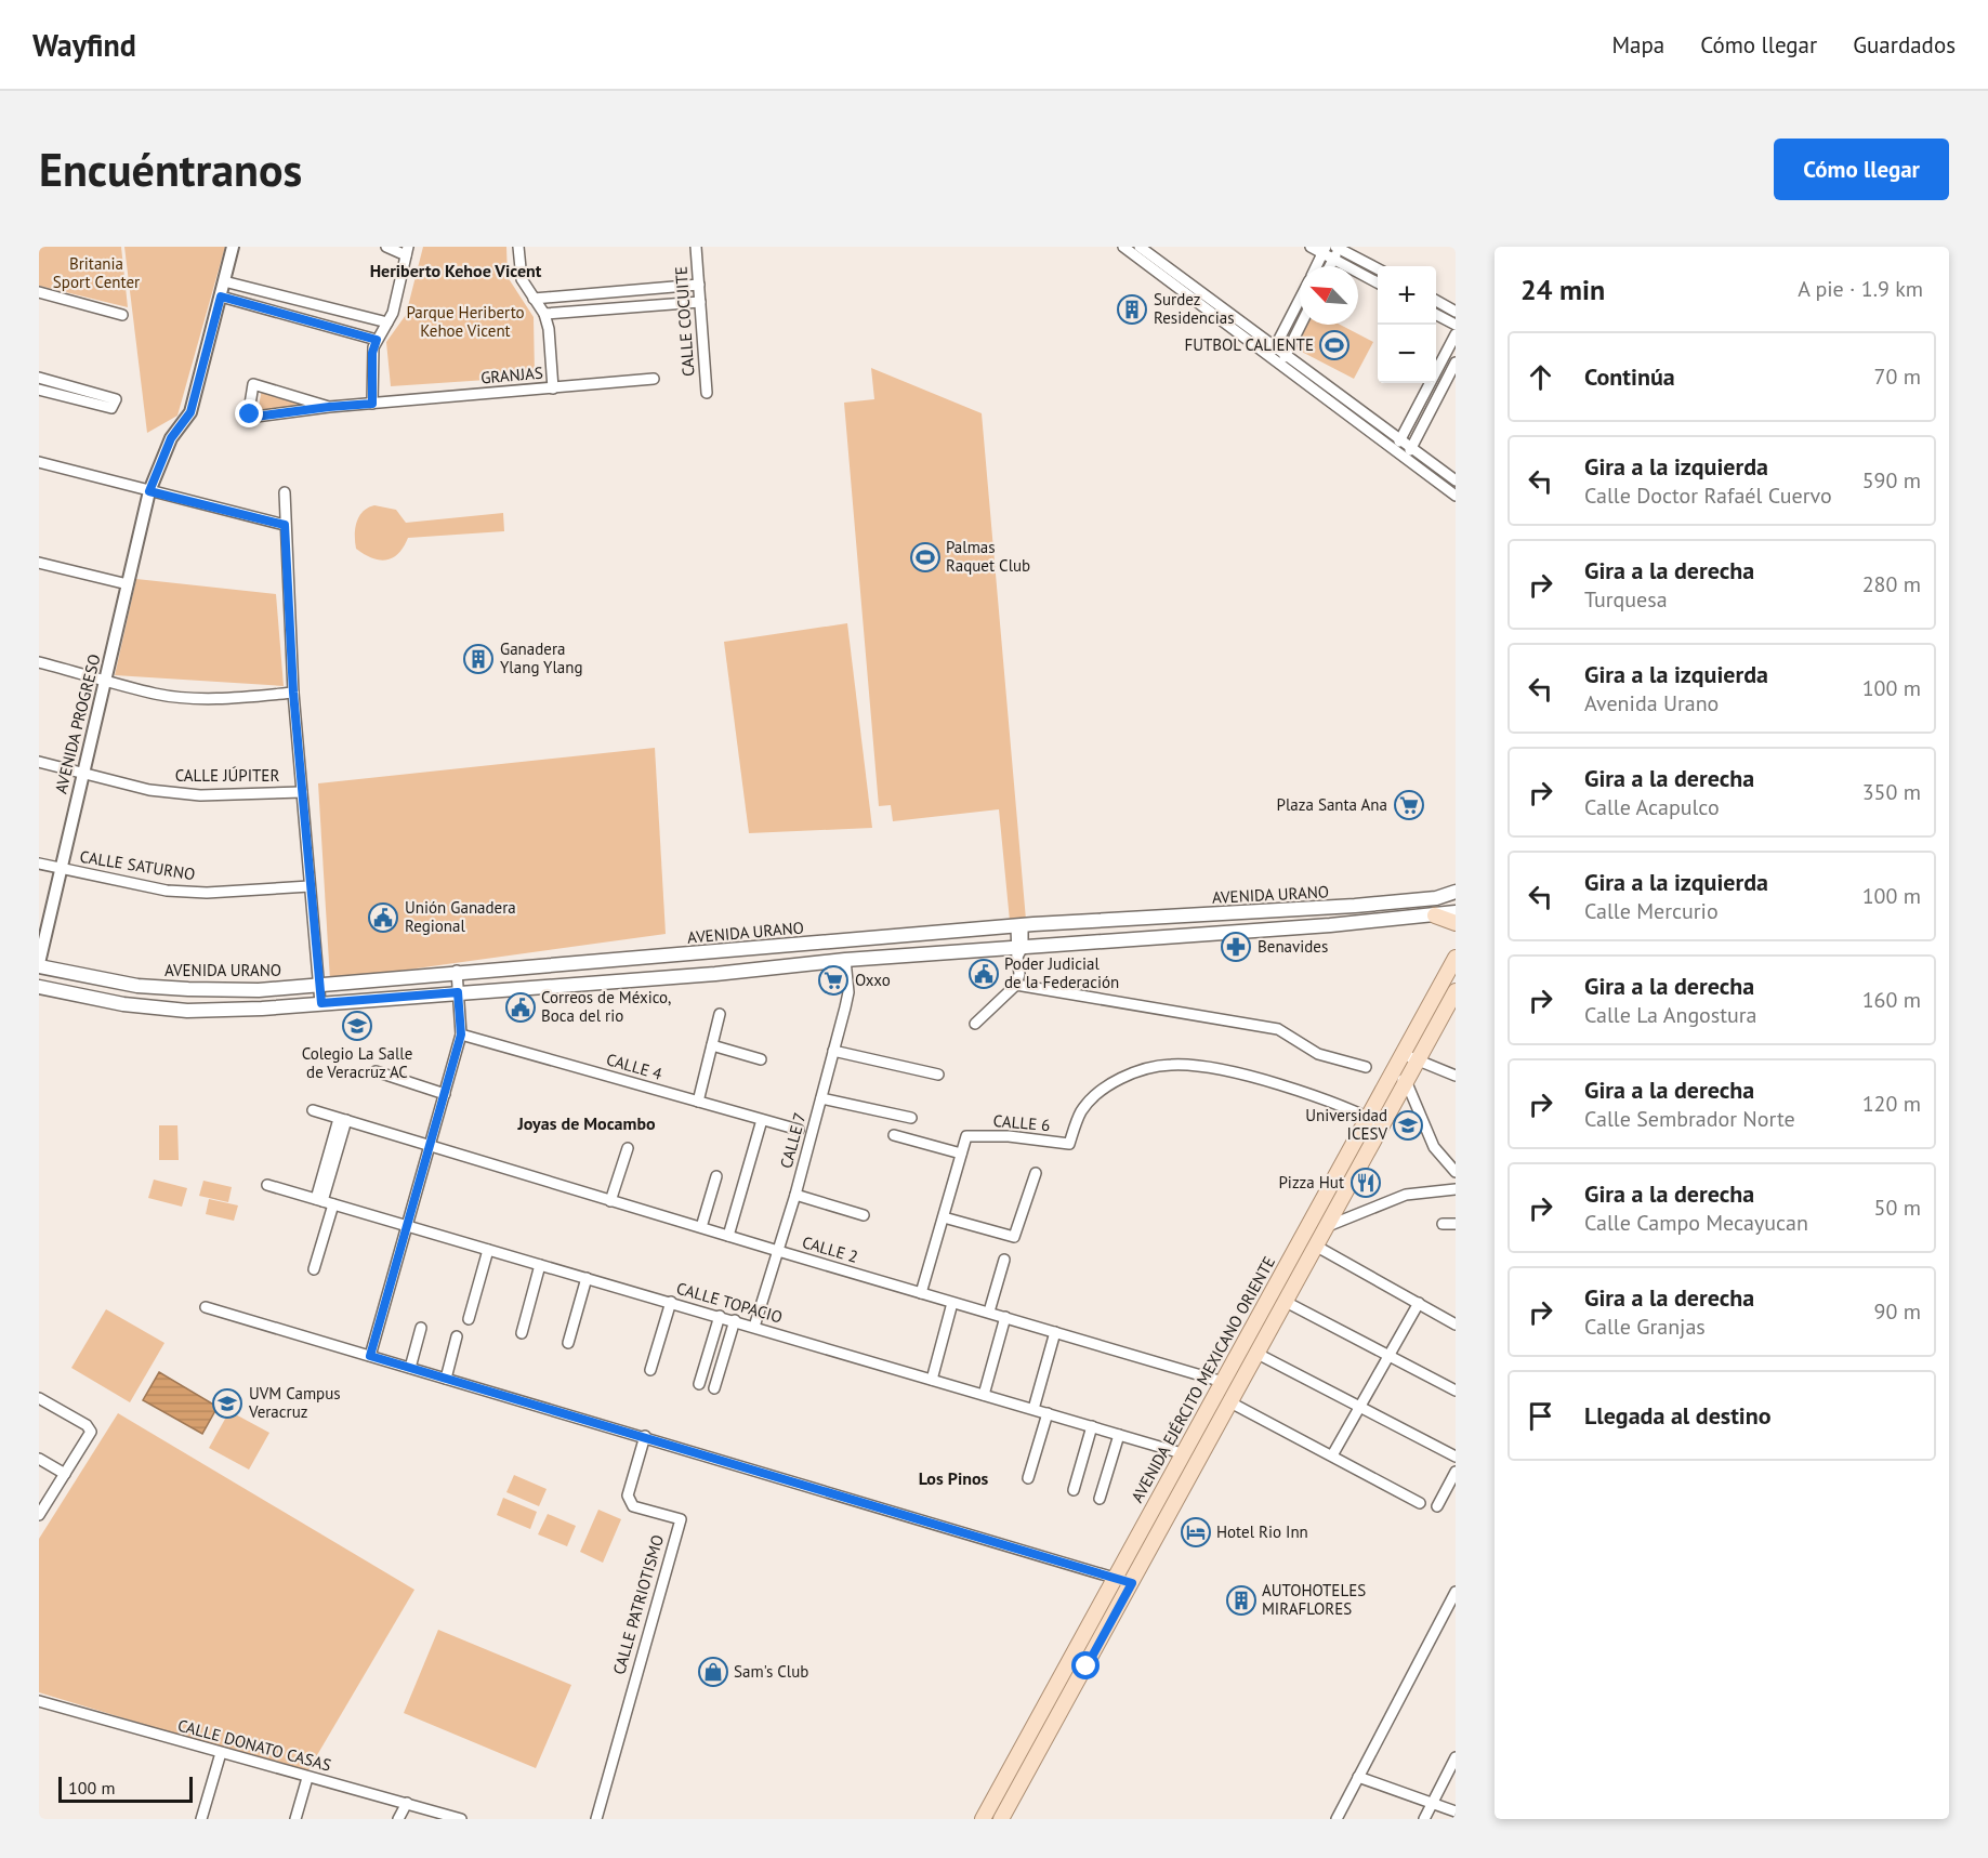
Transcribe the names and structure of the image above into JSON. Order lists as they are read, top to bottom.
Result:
{
  "streets": {
    "main road": ["AVENIDA URANO", "AVENIDA EJÉRCITO MEXICANO ORIENTE"],
    "street": [
      "CALLE COCUITE",
      "GRANJAS",
      "AVENIDA PROGRESO",
      "CALLE JÚPITER",
      "CALLE SATURNO",
      "CALLE 4",
      "CALLE 6",
      "CALLE 7",
      "CALLE 2",
      "CALLE TOPACIO",
      "CALLE PATRIOTISMO",
      "CALLE DONATO CASAS"
    ]
  },
  "crossings": [
    ["AVENIDA PROGRESO", "CALLE JÚPITER"],
    ["AVENIDA PROGRESO", "CALLE SATURNO"],
    ["AVENIDA PROGRESO", "AVENIDA URANO"],
    ["AVENIDA URANO", "CALLE 7"],
    ["CALLE 6", "AVENIDA EJÉRCITO MEXICANO ORIENTE"],
    ["CALLE 7", "CALLE 2"],
    ["CALLE 7", "CALLE TOPACIO"],
    ["CALLE 2", "AVENIDA EJÉRCITO MEXICANO ORIENTE"],
    ["CALLE TOPACIO", "AVENIDA EJÉRCITO MEXICANO ORIENTE"]
  ],
  "districts": ["Heriberto Kehoe Vicent", "Joyas de Mocambo", "Los Pinos"],
  "parks": ["Britania Sport Center", "Parque Heriberto Kehoe Vicent"],
  "places": {
    "building": ["Surdez Residencias", "Ganadera Ylang Ylang", "AUTOHOTELES MIRAFLORES"],
    "sports": ["FUTBOL CALIENTE", "Palmas Raquet Club"],
    "supermarket": ["Plaza Santa Ana", "Oxxo"],
    "public building": ["Unión Ganadera Regional", "Poder Judicial de la Federación", "Correos de México, Boca del rio"],
    "pharmacy": ["Benavides"],
    "school or university": ["Colegio La Salle de Veracruz AC", "Universidad ICESV", "UVM Campus Veracruz"],
    "restaurant": ["Pizza Hut"],
    "hotel": ["Hotel Rio Inn"],
    "shop": ["Sam's Club"]
  },
  "scale_bar": "100 m",
  "north": "top left",
  "page": {
    "header": "Wayfind",
    "nav": ["Mapa", "Cómo llegar", "Guardados"],
    "buttons": "Cómo llegar",
    "title": "Encuéntranos",
    "heading": ["24 min", "A pie · 1.9 km"],
    "map_buttons": ["+", "−"],
    "list": [
      ["Continúa", "70 m"],
      ["Gira a la izquierda", "Calle Doctor Rafaél Cuervo", "590 m"],
      ["Gira a la derecha", "Turquesa", "280 m"],
      ["Gira a la izquierda", "Avenida Urano", "100 m"],
      ["Gira a la derecha", "Calle Acapulco", "350 m"],
      ["Gira a la izquierda", "Calle Mercurio", "100 m"],
      ["Gira a la derecha", "Calle La Angostura", "160 m"],
      ["Gira a la derecha", "Calle Sembrador Norte", "120 m"],
      ["Gira a la derecha", "Calle Campo Mecayucan", "50 m"],
      ["Gira a la derecha", "Calle Granjas", "90 m"],
      "Llegada al destino"
    ],
    "scale": "100 m"
  }
}
